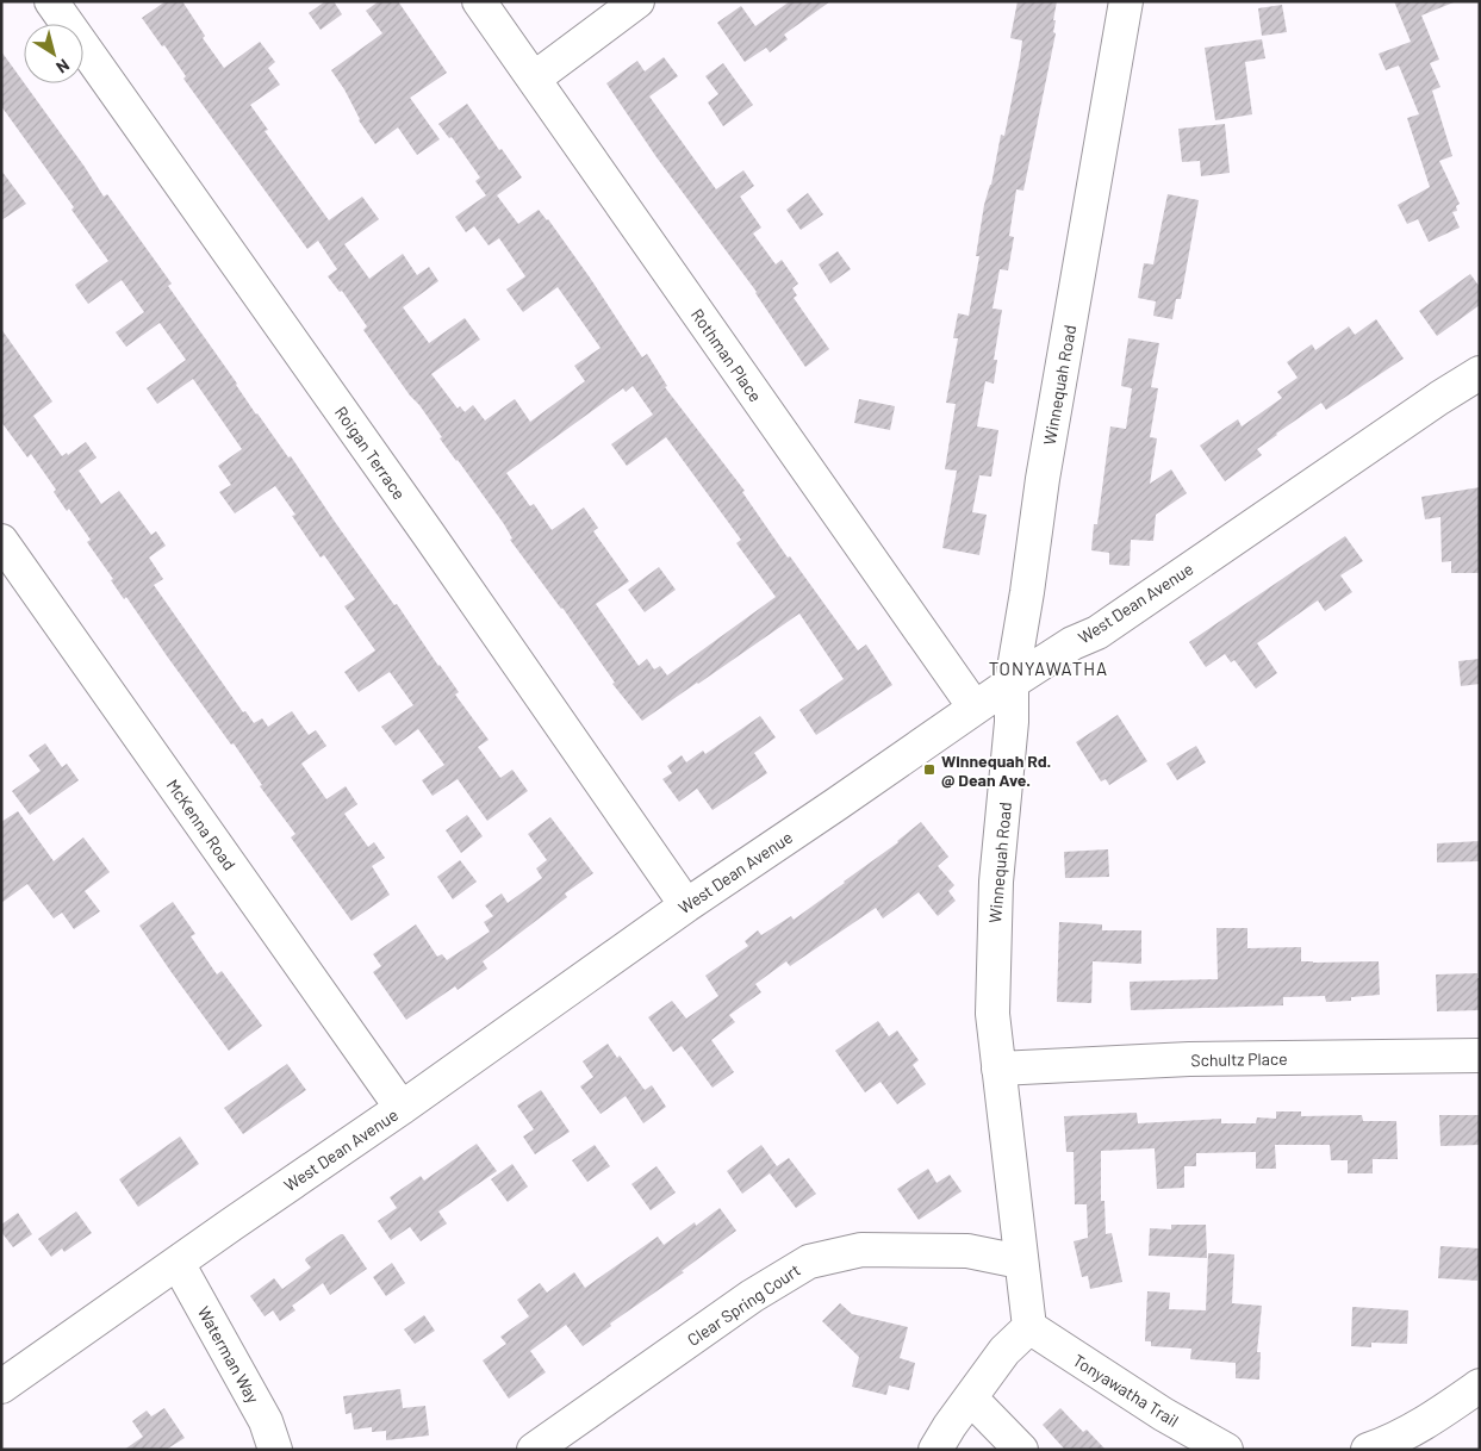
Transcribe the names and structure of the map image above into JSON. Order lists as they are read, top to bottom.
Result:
{
  "streets": {
    "street": [
      "Rothman Place",
      "Winnequah Road",
      "Roigan Terrace",
      "West Dean Avenue",
      "McKenna Road",
      "Schultz Place",
      "Clear Spring Court",
      "Waterman Way",
      "Tonyawatha Trail"
    ]
  },
  "crossings": [
    ["Rothman Place", "West Dean Avenue"],
    ["Winnequah Road", "West Dean Avenue"],
    ["Winnequah Road", "Schultz Place"],
    ["Winnequah Road", "Clear Spring Court"],
    ["Winnequah Road", "Tonyawatha Trail"],
    ["Roigan Terrace", "West Dean Avenue"],
    ["West Dean Avenue", "McKenna Road"],
    ["West Dean Avenue", "Waterman Way"]
  ],
  "districts": ["TONYAWATHA"],
  "places": {
    "transit": ["Winnequah Rd. @ Dean Ave."]
  },
  "north": "bottom right"
}
